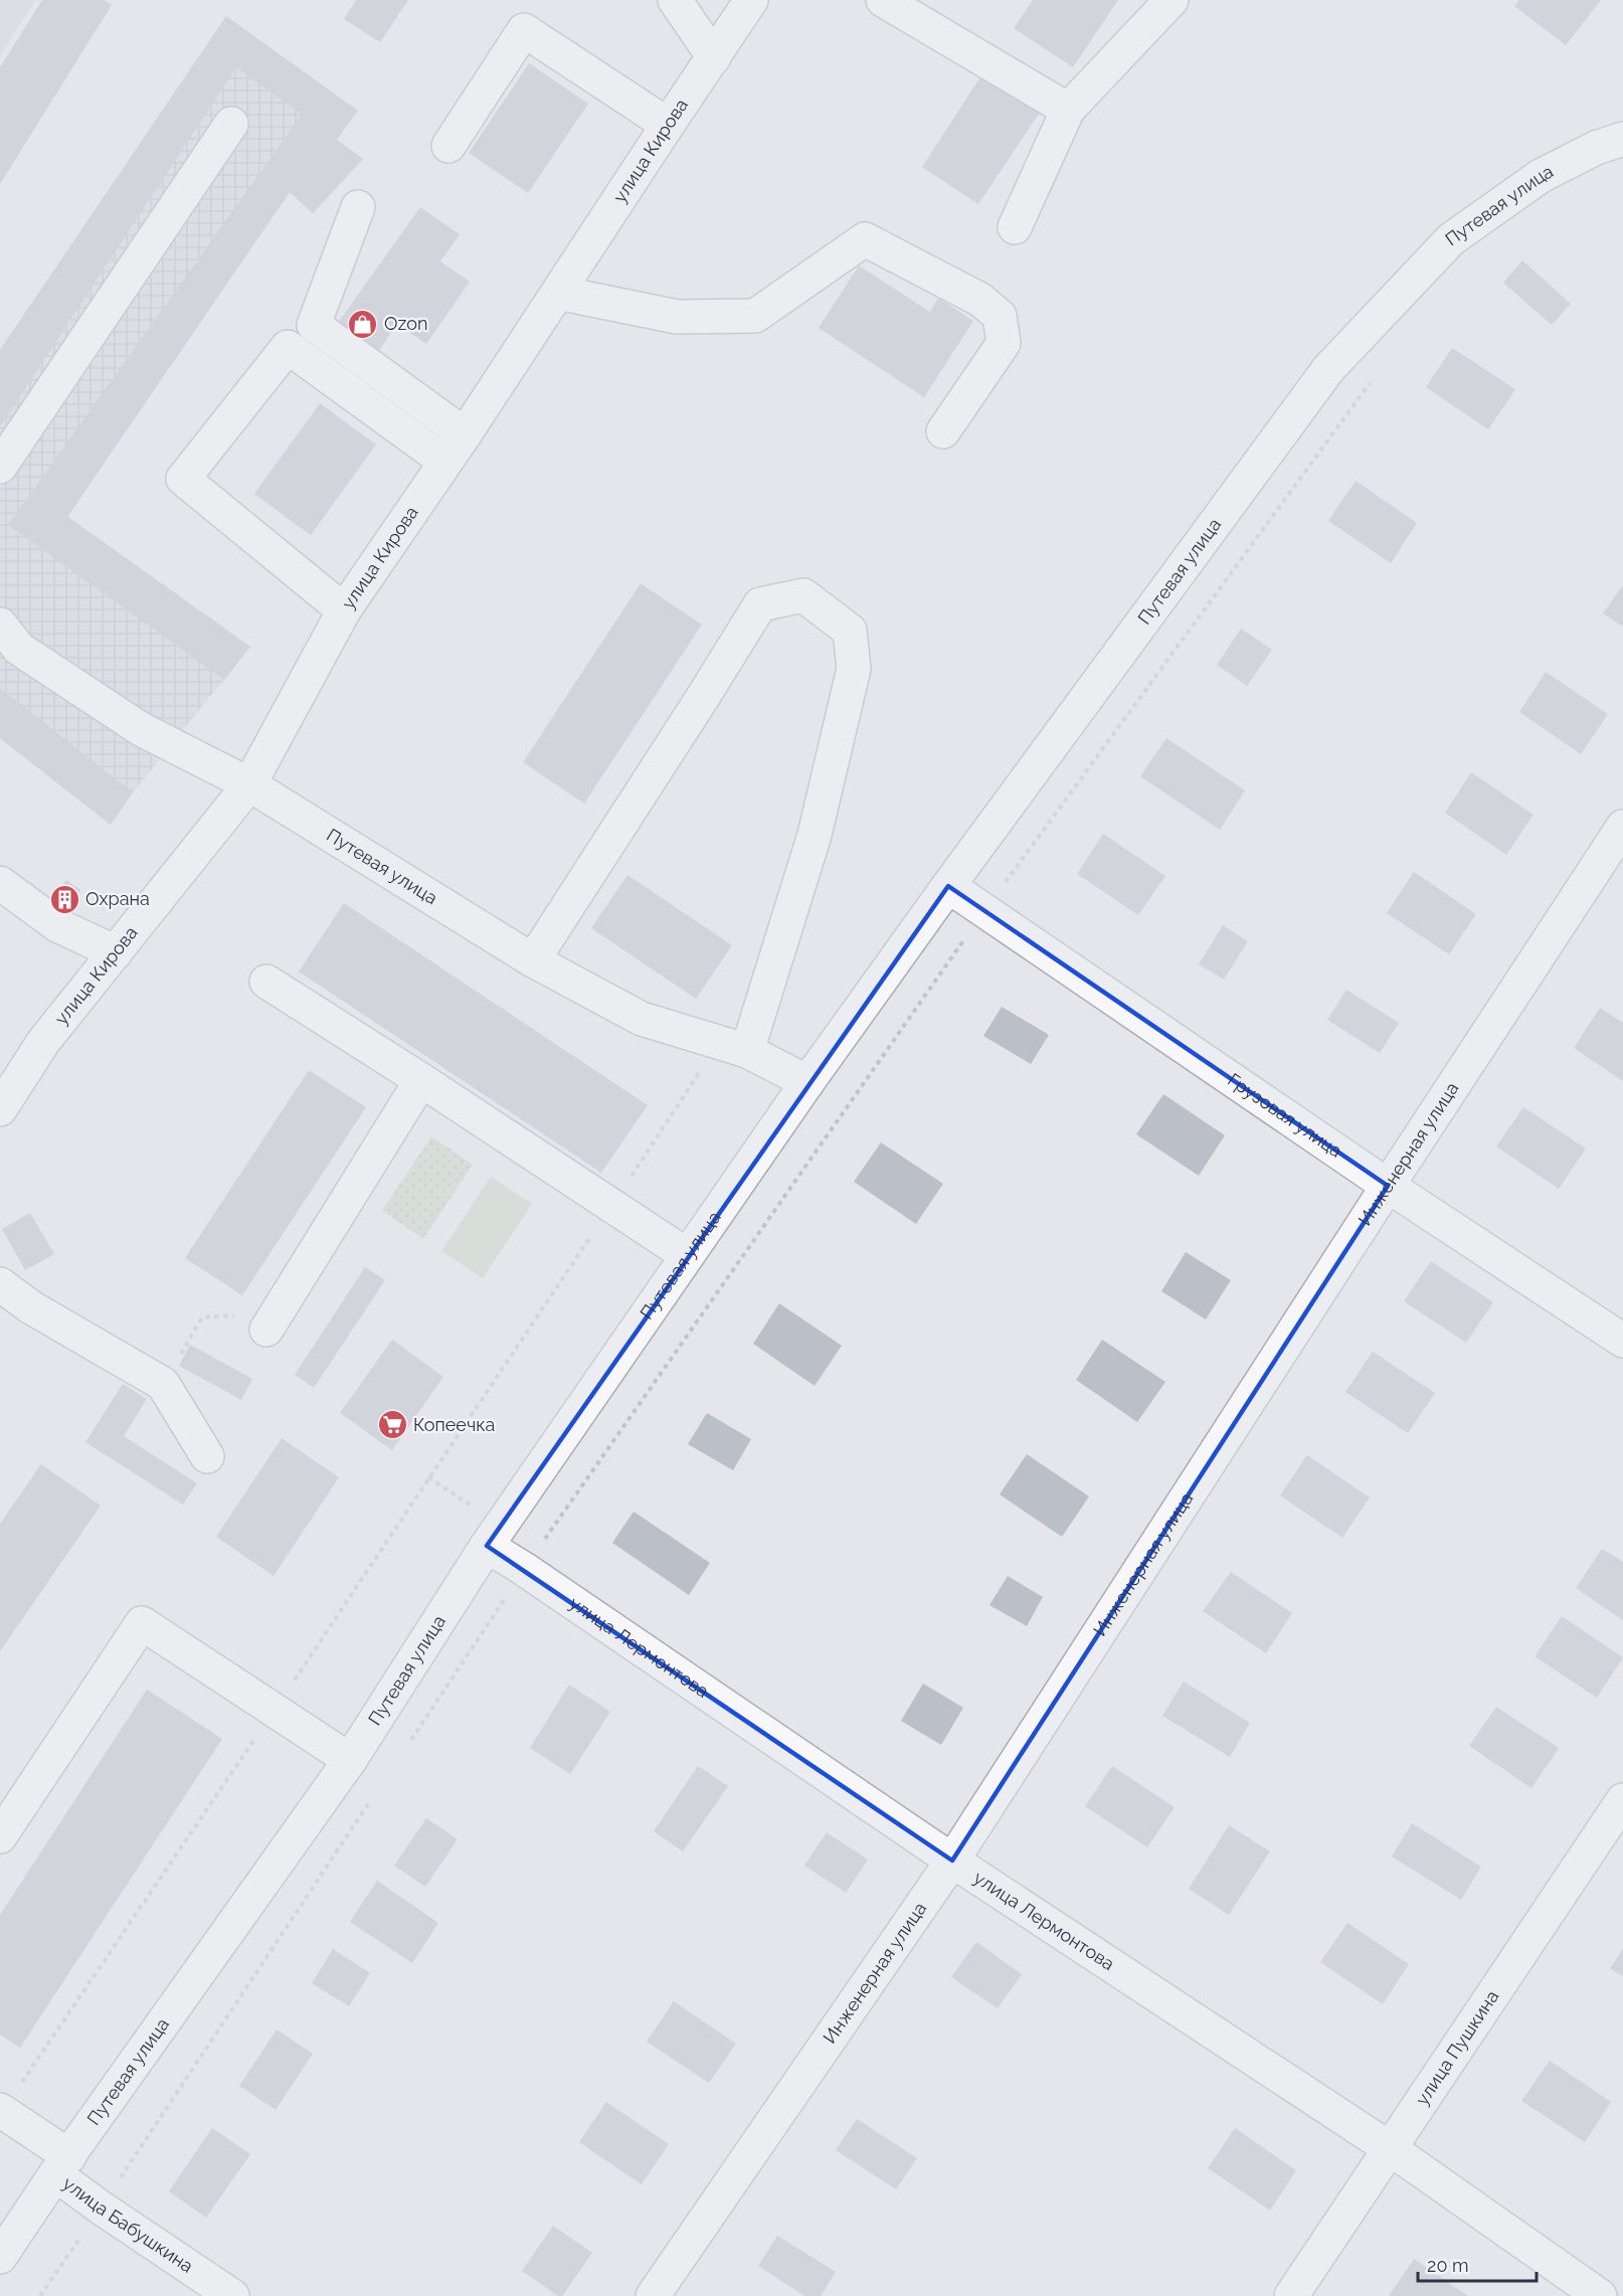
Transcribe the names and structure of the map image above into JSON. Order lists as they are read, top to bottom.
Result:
{
  "streets": {
    "street": [
      "улица Кирова",
      "Путевая улица",
      "Грузовая улица",
      "Инженерная улица",
      "улица Лермонтова",
      "улица Пушкина",
      "улица Бабушкина"
    ]
  },
  "crossings": [
    ["улица Кирова", "Путевая улица"],
    ["Путевая улица", "Грузовая улица"],
    ["Путевая улица", "улица Лермонтова"],
    ["Путевая улица", "улица Бабушкина"],
    ["Грузовая улица", "Инженерная улица"],
    ["Инженерная улица", "улица Лермонтова"],
    ["улица Лермонтова", "улица Пушкина"]
  ],
  "places": {
    "shop": ["Ozon"],
    "building": ["Охрана"],
    "supermarket": ["Копеечка"]
  },
  "scale_bar": "20 m"
}
